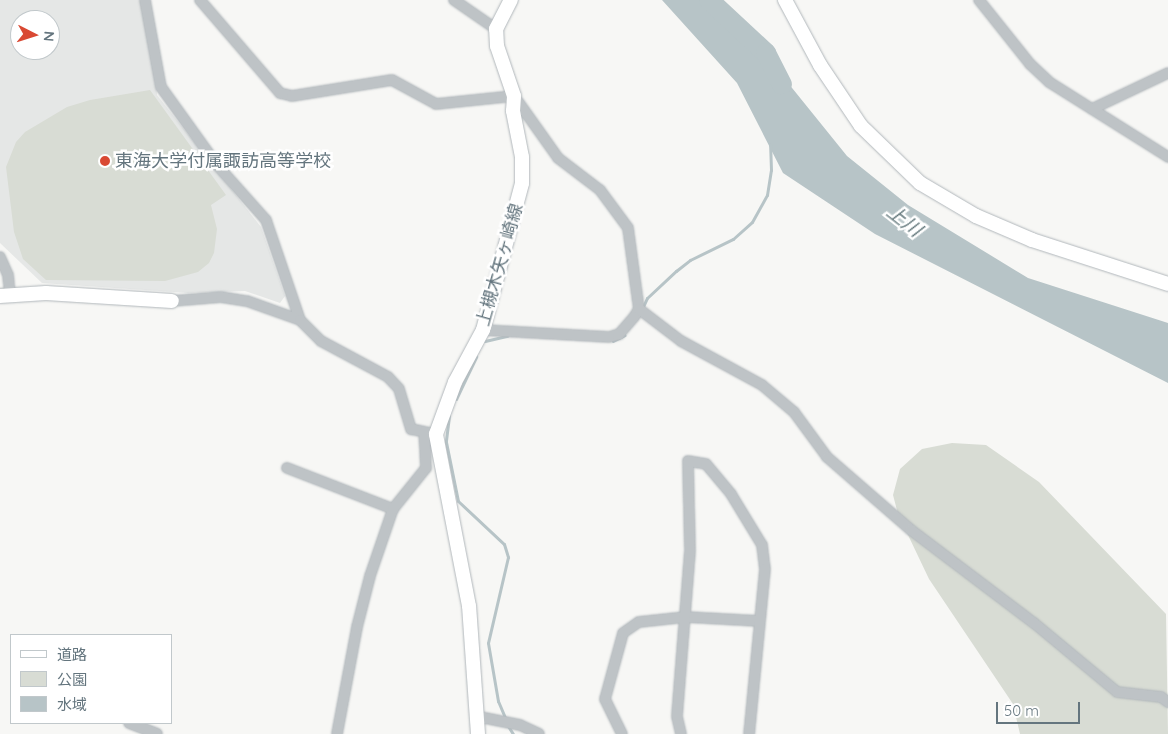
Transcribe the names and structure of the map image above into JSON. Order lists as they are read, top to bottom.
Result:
{
  "streets": {
    "main road": ["上槻木矢ヶ崎線"]
  },
  "water": ["上川"],
  "places": ["東海大学付属諏訪高等学校"],
  "legend": ["道路", "公園", "水域"],
  "scale_bar": "50 m",
  "north": "right"
}
